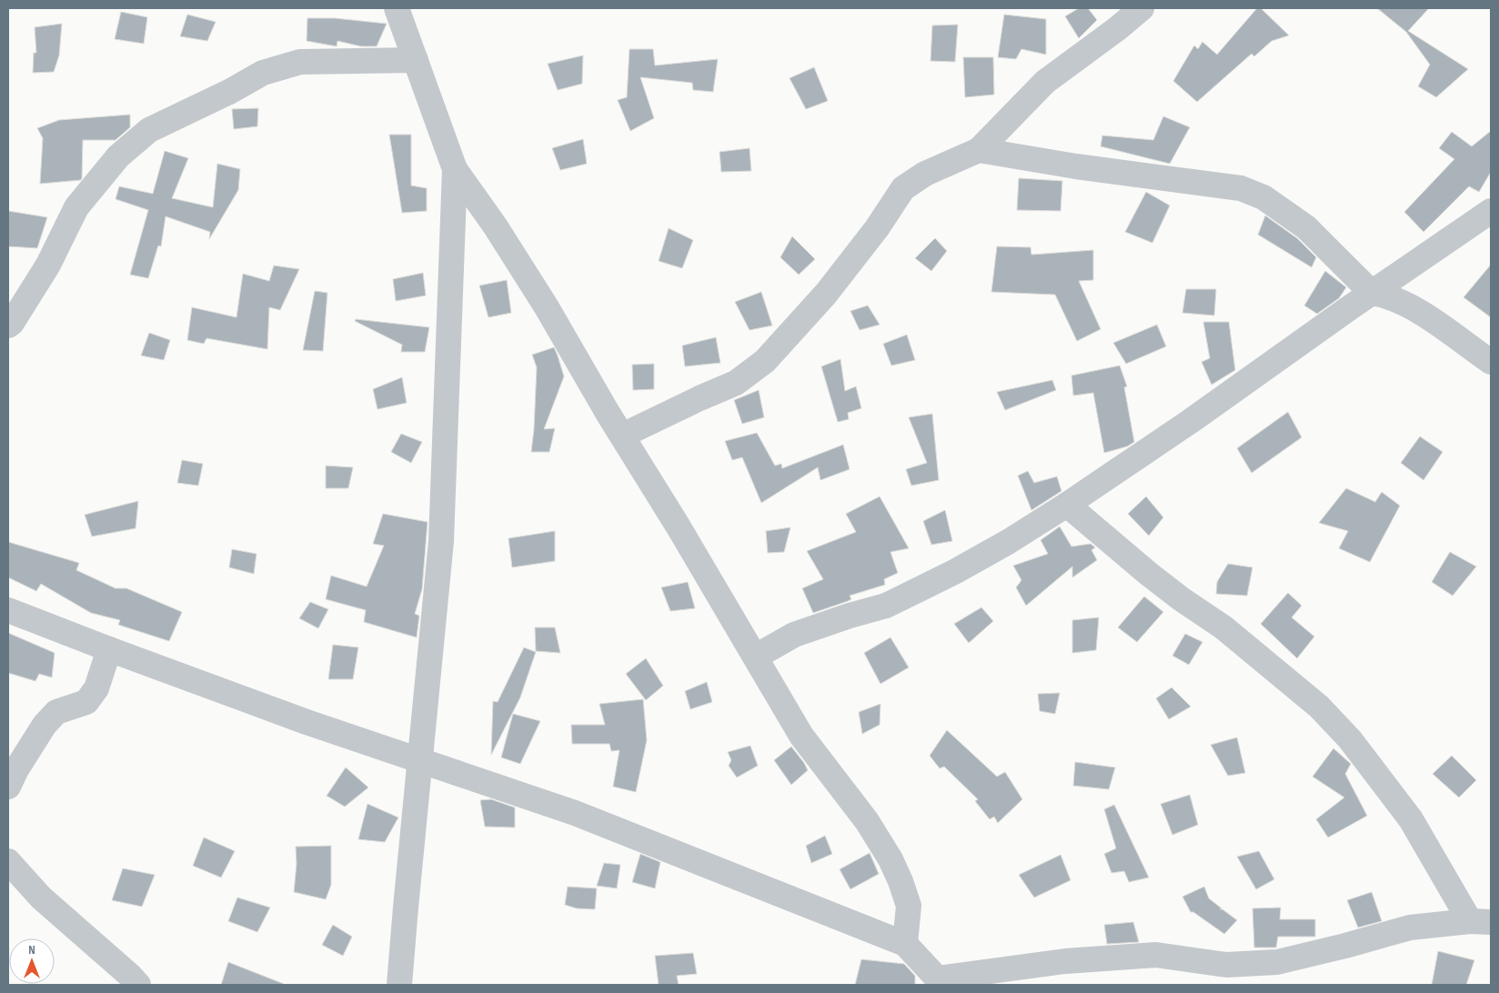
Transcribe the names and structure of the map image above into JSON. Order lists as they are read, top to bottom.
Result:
{
  "north": "top"
}
